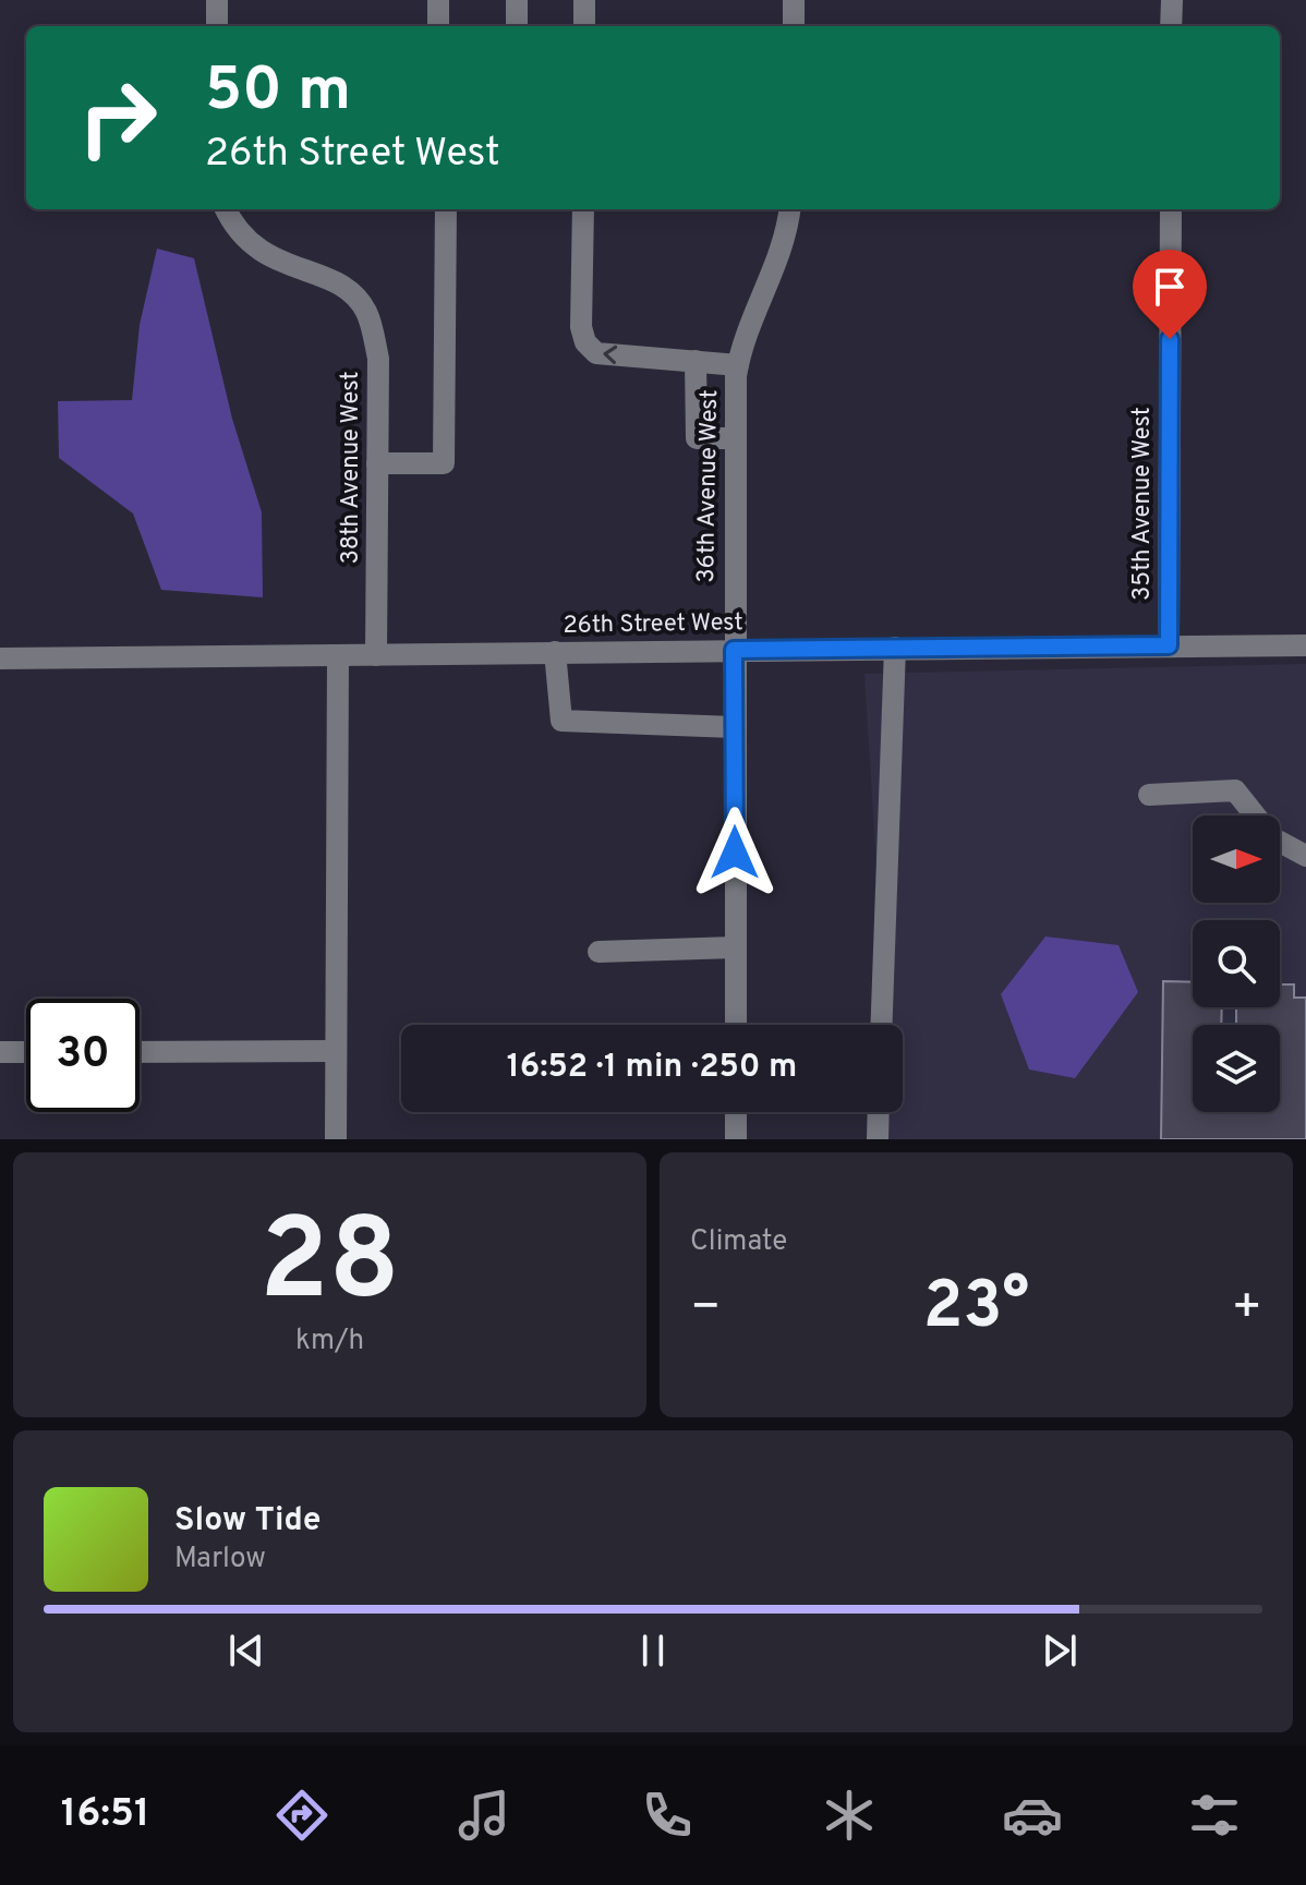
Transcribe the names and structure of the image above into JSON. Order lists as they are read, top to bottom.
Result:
{
  "streets": {
    "street": [
      "38th Avenue West",
      "36th Avenue West",
      "35th Avenue West",
      "26th Street West"
    ]
  },
  "crossings": [
    ["38th Avenue West", "26th Street West"],
    ["36th Avenue West", "26th Street West"],
    ["35th Avenue West", "26th Street West"]
  ],
  "north": "right",
  "page": {
    "turn": ["50 m", "26th Street West"],
    "limit": "30",
    "trip": "16:52 · 1 min · 250 m",
    "tile": [
      ["28", "km/h"],
      "Climate"
    ],
    "heat": ["−", "23°", "+"],
    "song": ["Slow Tide", "Marlow"],
    "tabs": "16:51"
  }
}
